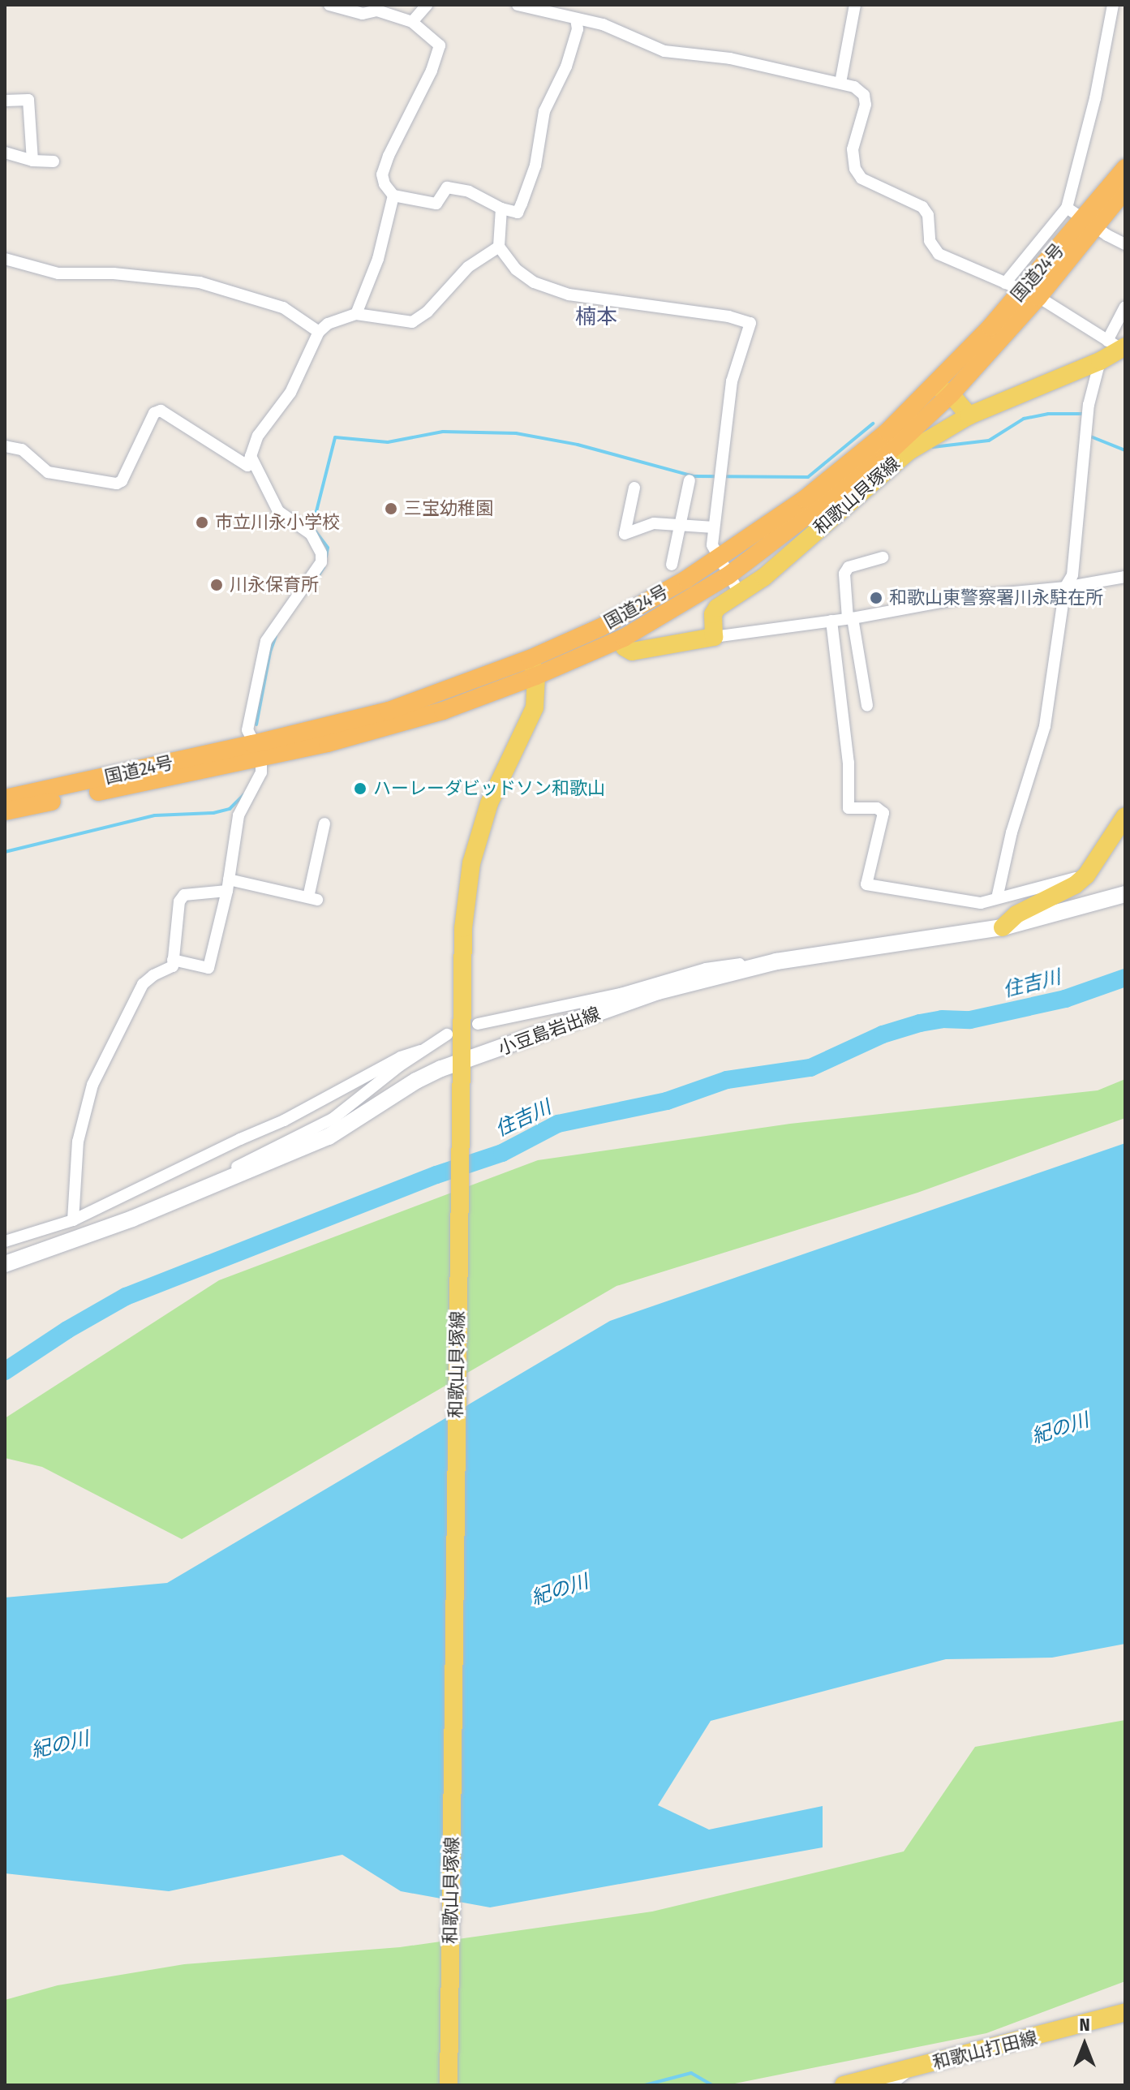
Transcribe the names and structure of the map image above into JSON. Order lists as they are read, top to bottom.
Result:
{
  "streets": {
    "highway": ["国道24号"],
    "main road": ["和歌山貝塚線", "小豆島岩出線", "和歌山打田線"]
  },
  "crossings": [
    ["国道24号", "和歌山貝塚線"],
    ["和歌山貝塚線", "小豆島岩出線"]
  ],
  "districts": ["楠本"],
  "water": ["住吉川", "紀の川"],
  "places": [
    "三宝幼稚園",
    "市立川永小学校",
    "川永保育所",
    "和歌山東警察署川永駐在所",
    "ハーレーダビッドソン和歌山"
  ],
  "north": "top"
}
